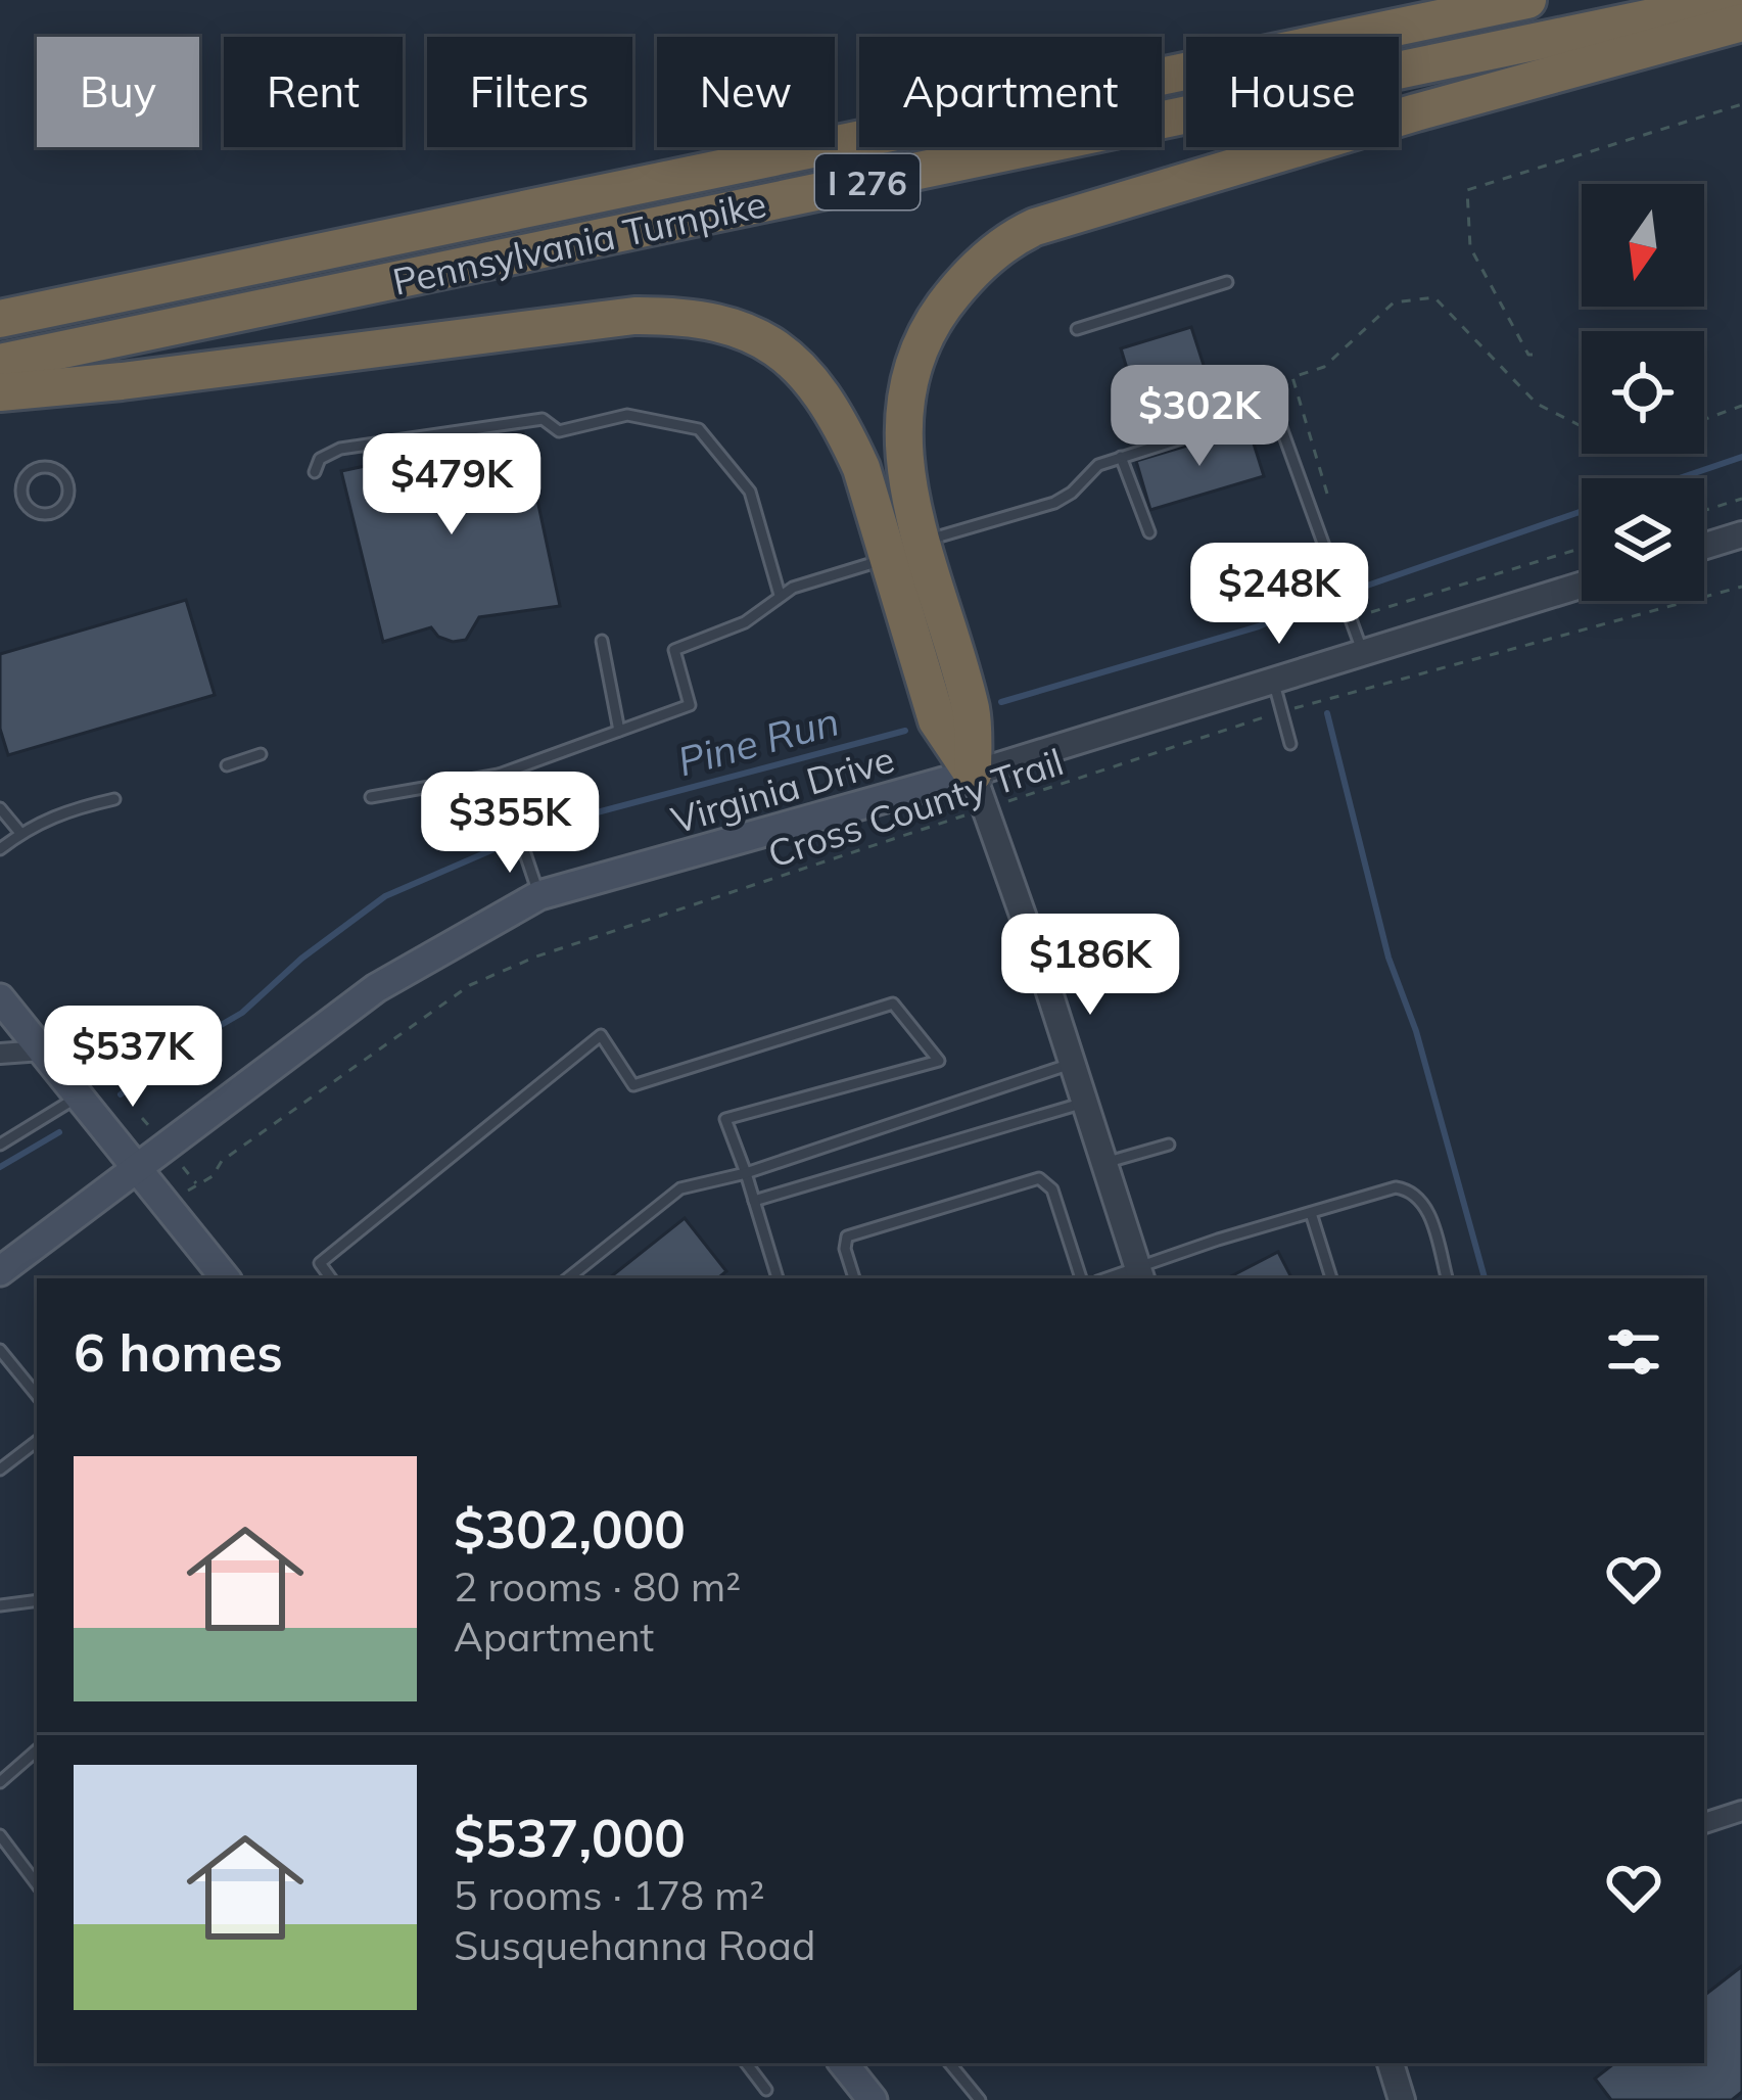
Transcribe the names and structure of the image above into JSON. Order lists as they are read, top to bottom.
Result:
{
  "streets": {
    "highway": ["I 276", "Pennsylvania Turnpike"],
    "main road": ["Virginia Drive"],
    "path": ["Cross County Trail"]
  },
  "crossings": [
    ["Virginia Drive", "Cross County Trail"]
  ],
  "water": ["Pine Run"],
  "north": "bottom",
  "page": {
    "chip": [
      "Buy",
      "Rent",
      "Filters",
      "New",
      "Apartment",
      "House"
    ],
    "price": [
      "$302K",
      "$479K",
      "$248K",
      "$355K",
      "$186K",
      "$537K"
    ],
    "heading": "6 homes",
    "list": [
      {
        "name": "$302,000",
        "note": "2 rooms · 80 m² · Apartment"
      },
      {
        "name": "$537,000",
        "note": "5 rooms · 178 m² · Susquehanna Road"
      }
    ]
  }
}
